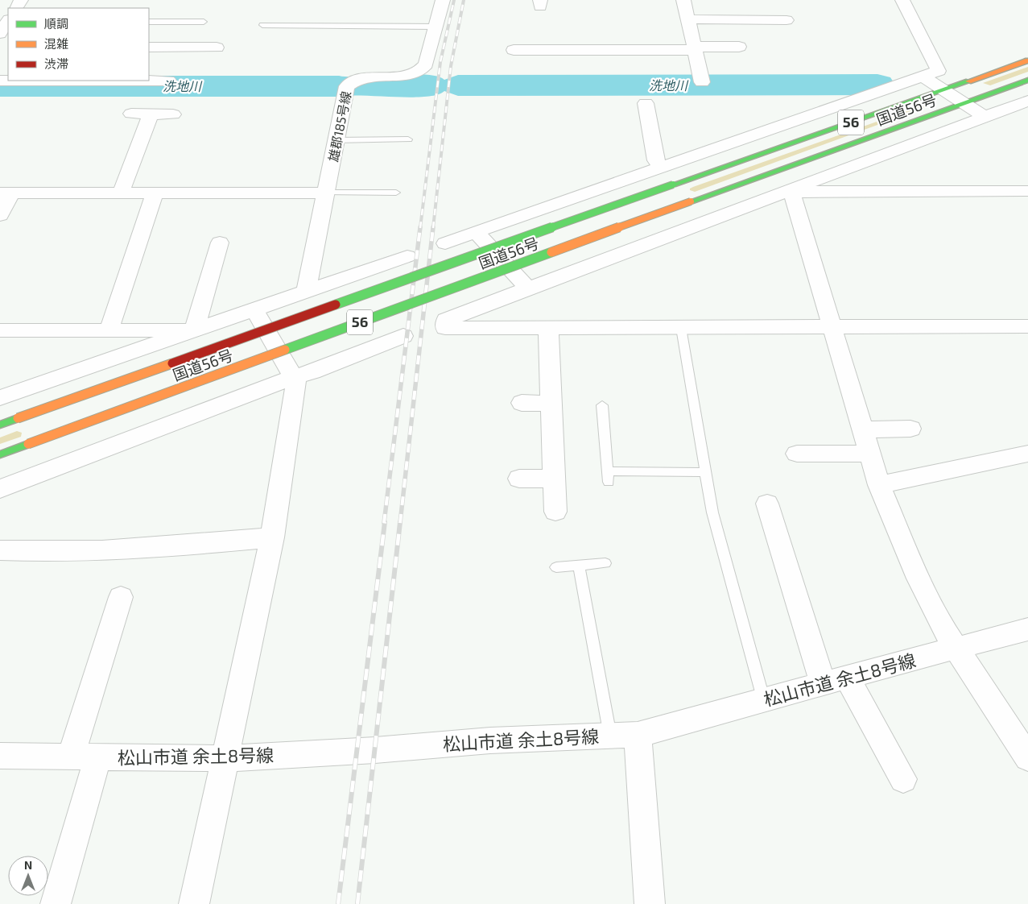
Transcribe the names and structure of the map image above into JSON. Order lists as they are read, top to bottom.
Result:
{
  "streets": {
    "highway": ["国道56号", "56"],
    "street": ["雄郡185号線", "松山市道 余土8号線"]
  },
  "water": ["洗地川"],
  "legend": ["順調", "混雑", "渋滞"],
  "north": "top"
}
